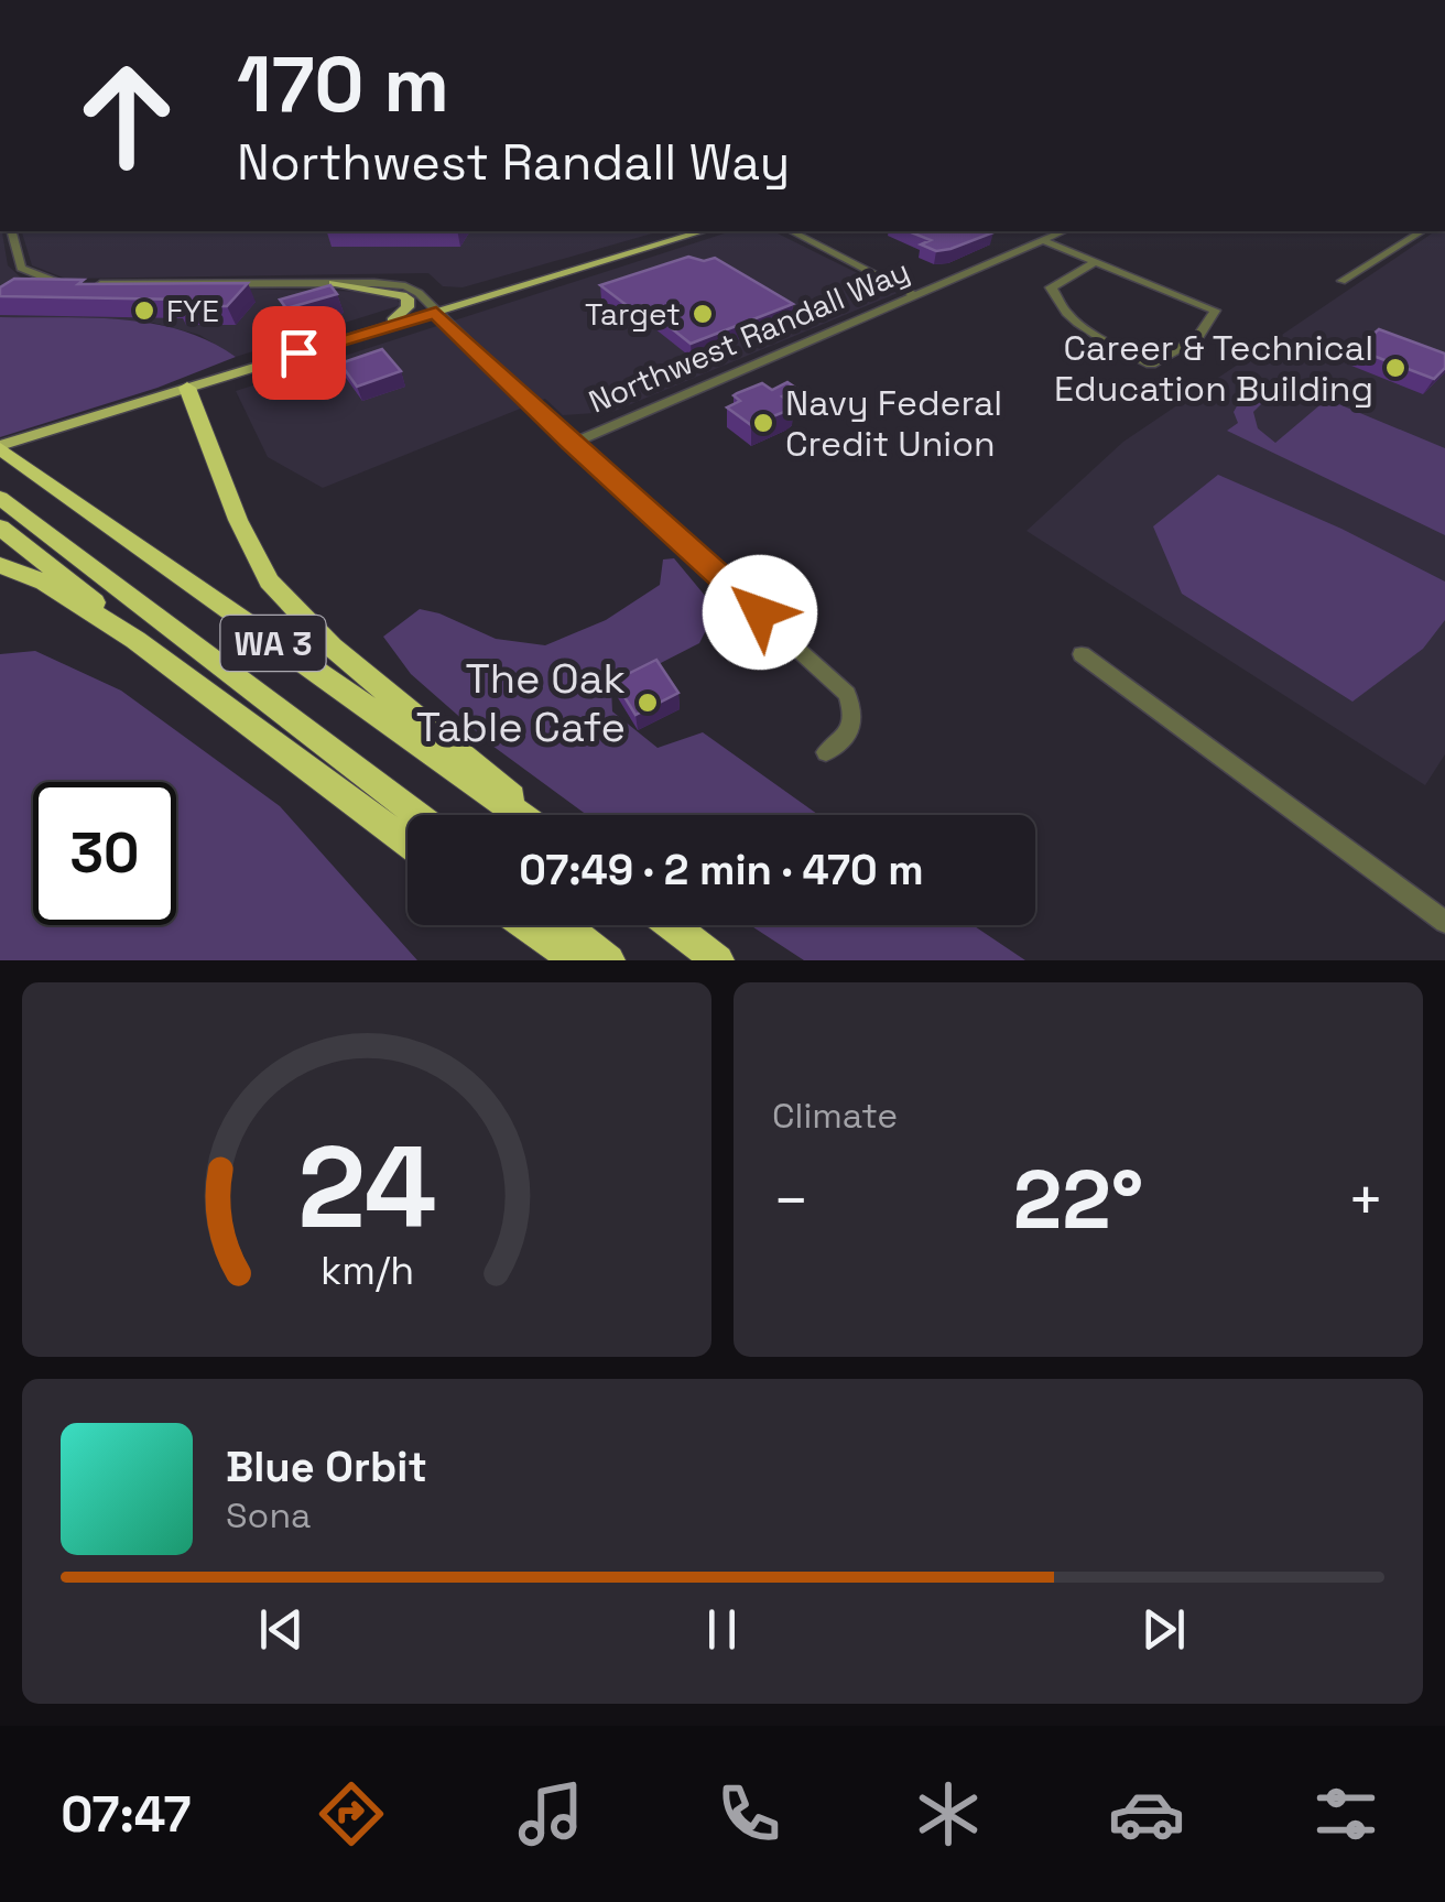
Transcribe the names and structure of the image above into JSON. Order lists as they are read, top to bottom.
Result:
{
  "streets": {
    "highway": ["WA 3"],
    "street": ["Northwest Randall Way"]
  },
  "places": [
    "FYE",
    "Target",
    "Career & Technical Education Building",
    "Navy Federal Credit Union",
    "The Oak Table Cafe"
  ],
  "page": {
    "turn": ["170 m", "Northwest Randall Way"],
    "limit": "30",
    "trip": "07:49 · 2 min · 470 m",
    "tile": "Climate",
    "heat": ["−", "22°", "+"],
    "song": ["Blue Orbit", "Sona"],
    "tabs": "07:47",
    "gauge": ["24", "km/h"]
  }
}
